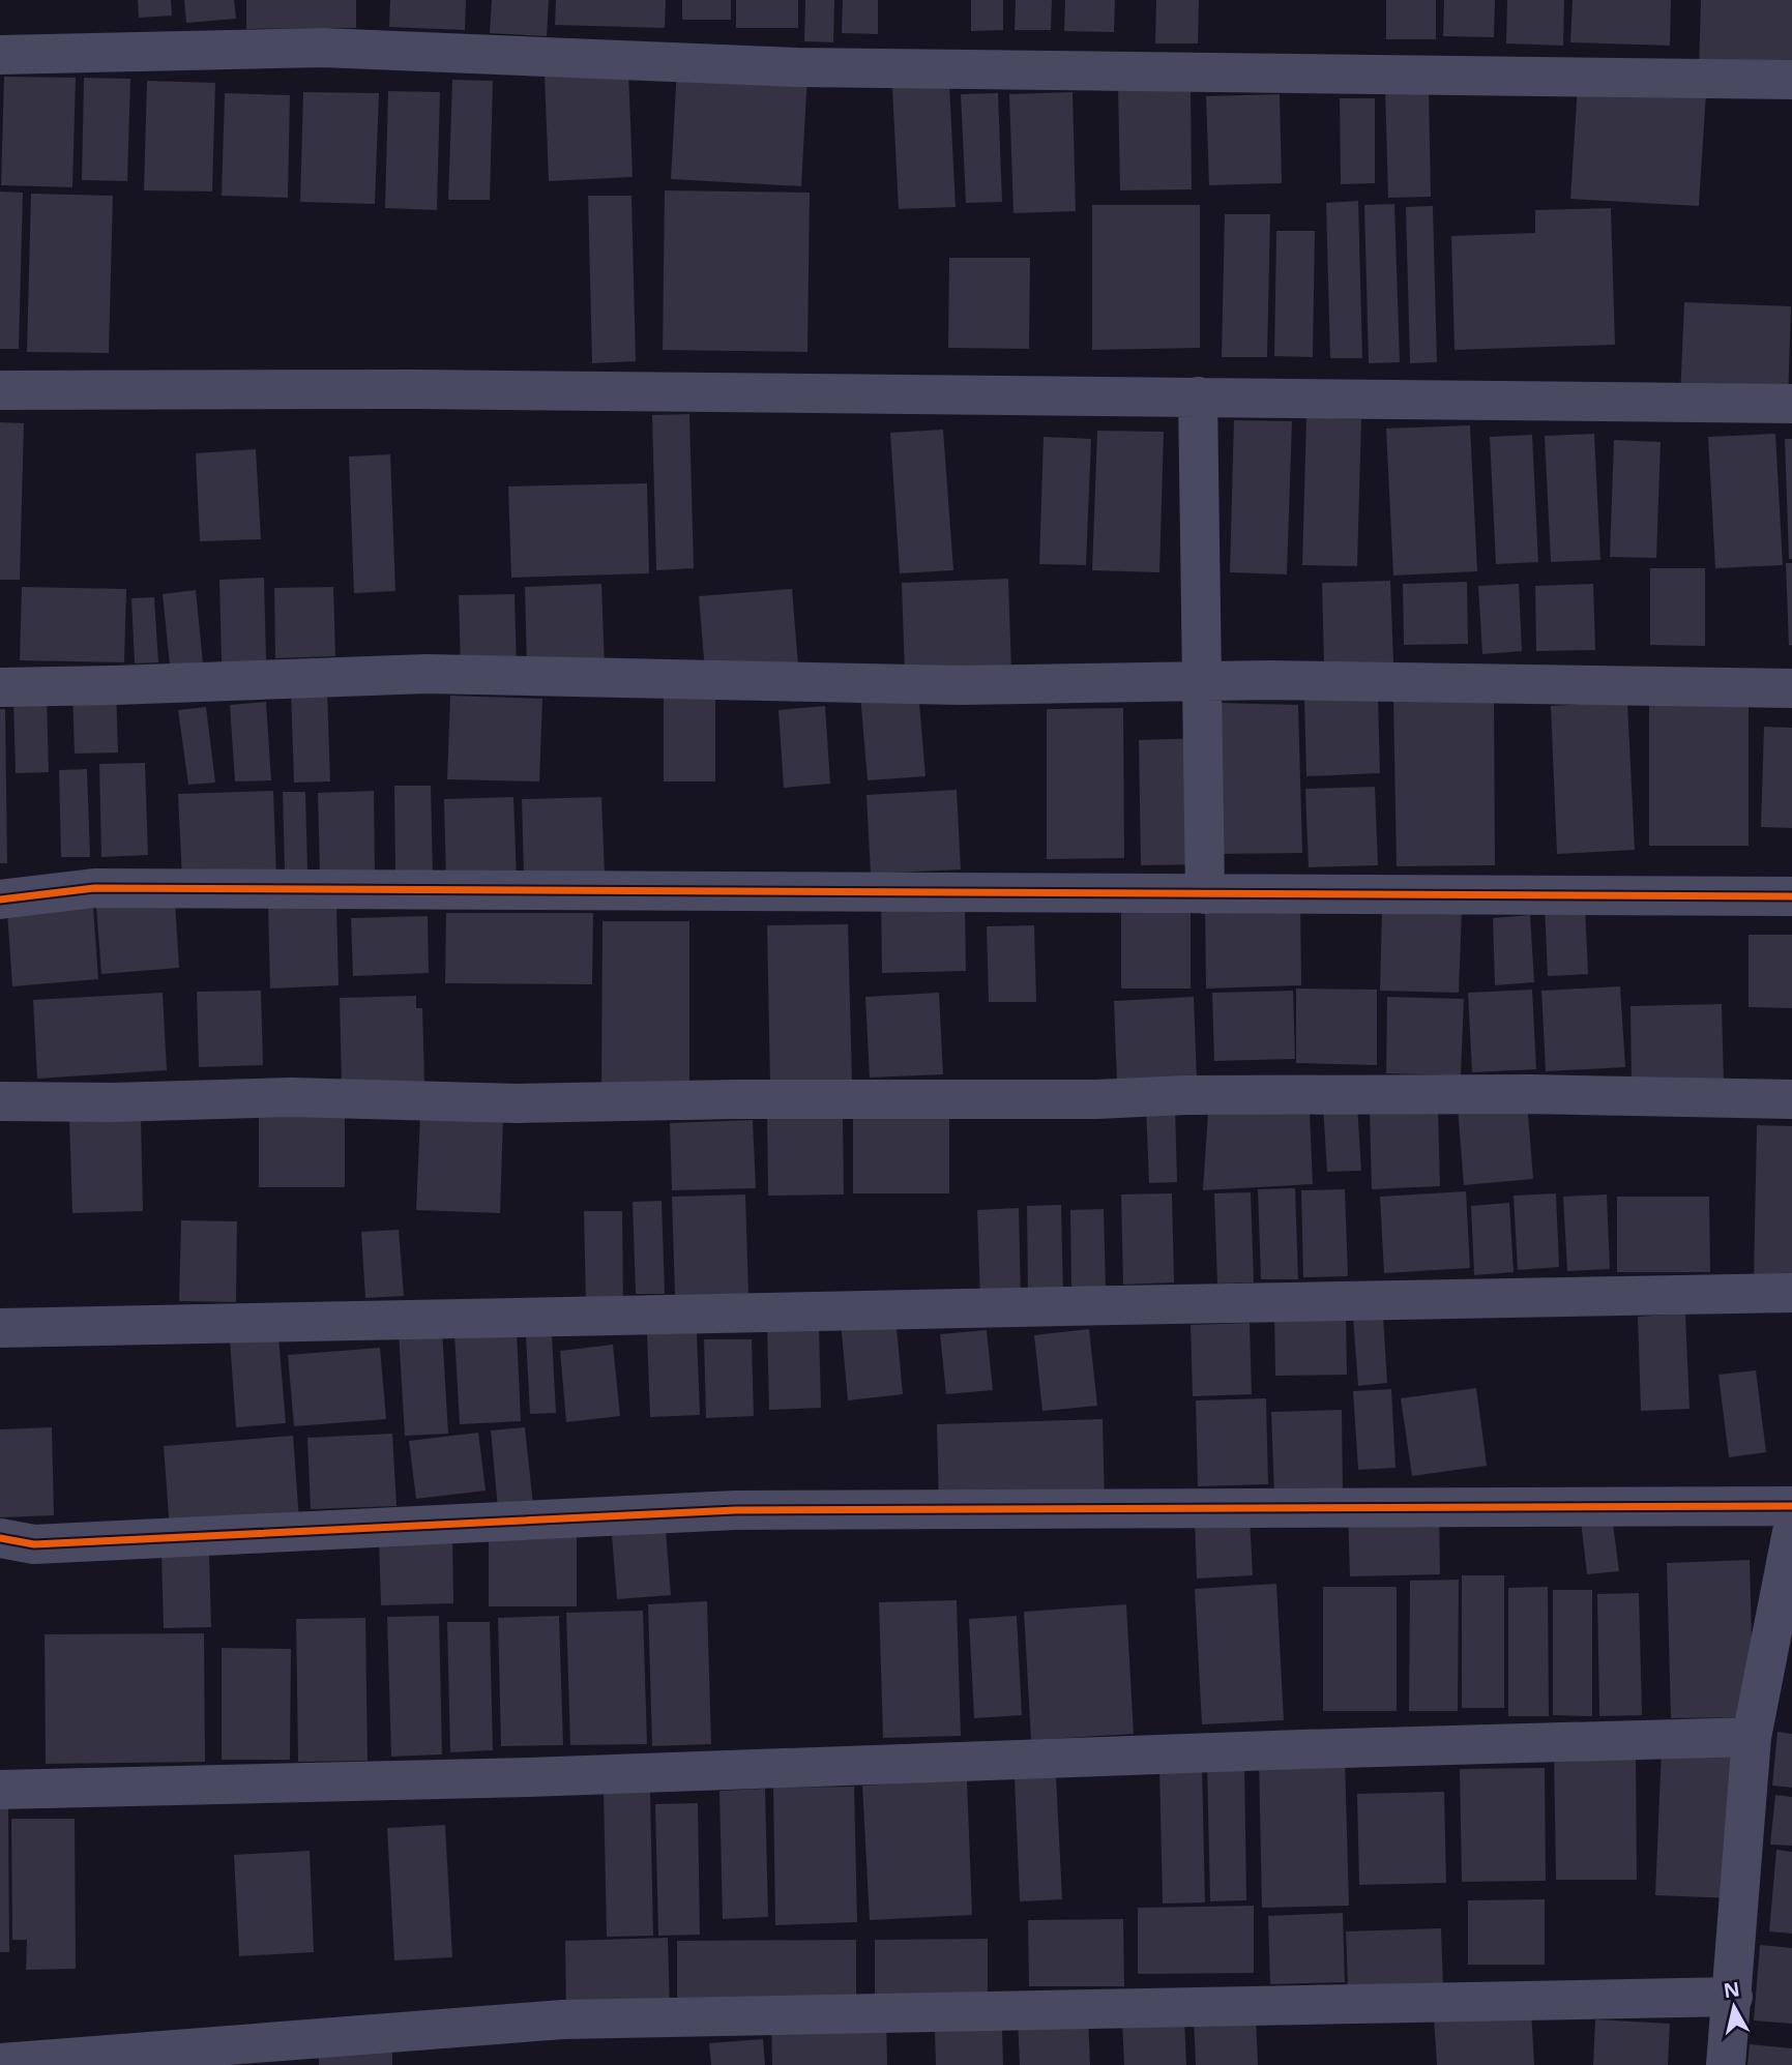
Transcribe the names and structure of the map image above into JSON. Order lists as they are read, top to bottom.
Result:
{
  "north": "top"
}
